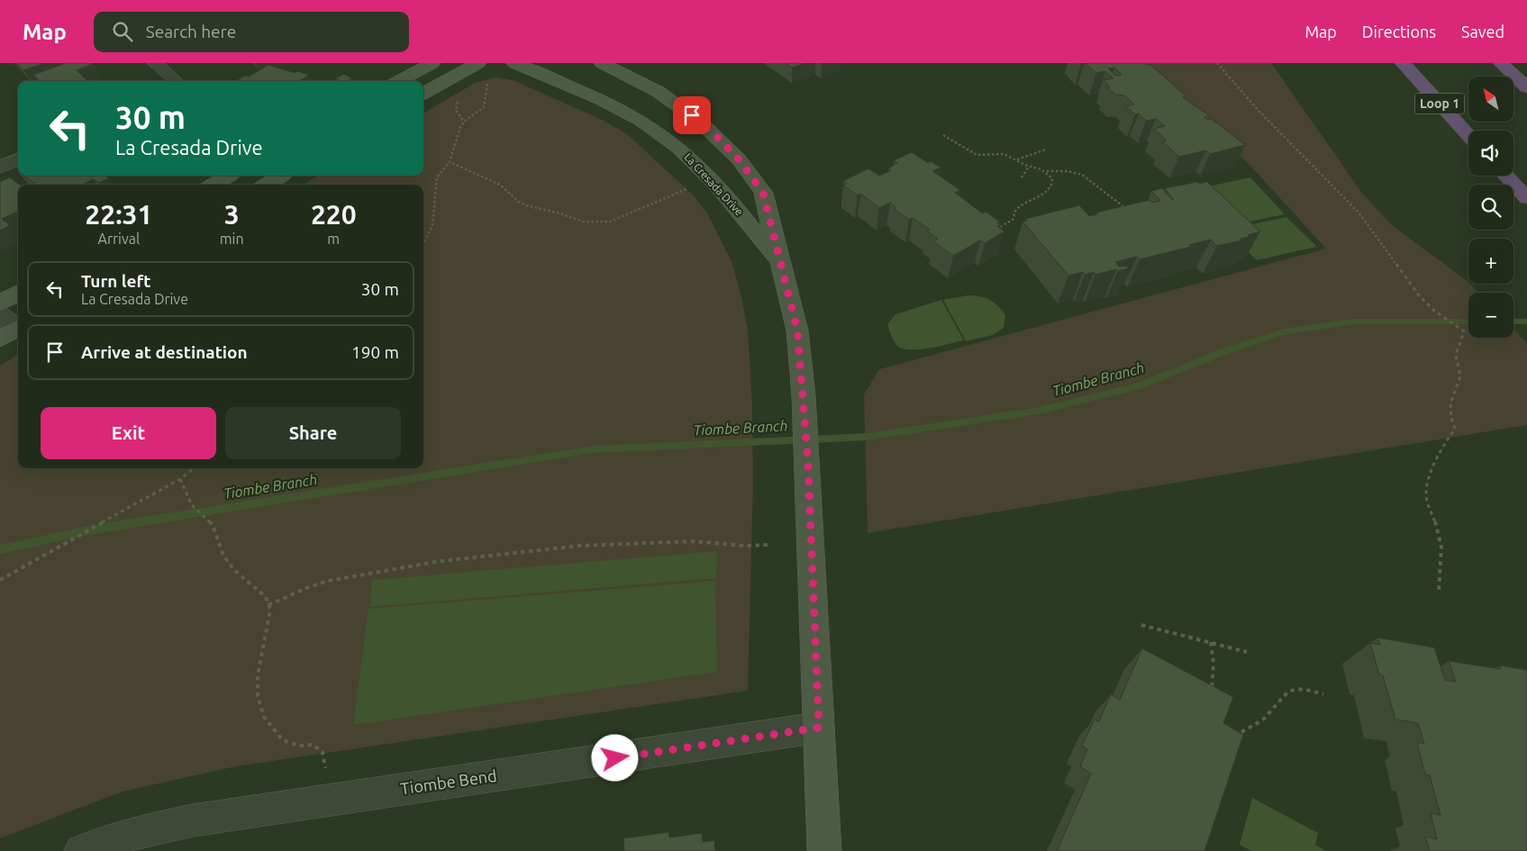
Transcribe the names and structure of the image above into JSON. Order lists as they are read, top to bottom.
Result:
{
  "streets": {
    "highway": ["Loop 1"],
    "street": ["La Cresada Drive", "Tiombe Bend"]
  },
  "crossings": [
    ["La Cresada Drive", "Tiombe Bend"]
  ],
  "water": ["Tiombe Branch"],
  "north": "top left",
  "page": {
    "header": "Map",
    "search": "Search here",
    "nav": ["Map", "Directions", "Saved"],
    "map_buttons": ["+", "−"],
    "turn": ["30 m", "La Cresada Drive"],
    "eta": [
      "22:31",
      "Arrival",
      "3",
      "min",
      "220",
      "m"
    ],
    "list": [
      {
        "name": "Turn left",
        "note": "La Cresada Drive",
        "value": "30 m"
      },
      {
        "name": "Arrive at destination",
        "value": "190 m"
      }
    ],
    "buttons": ["Exit", "Share"]
  }
}
